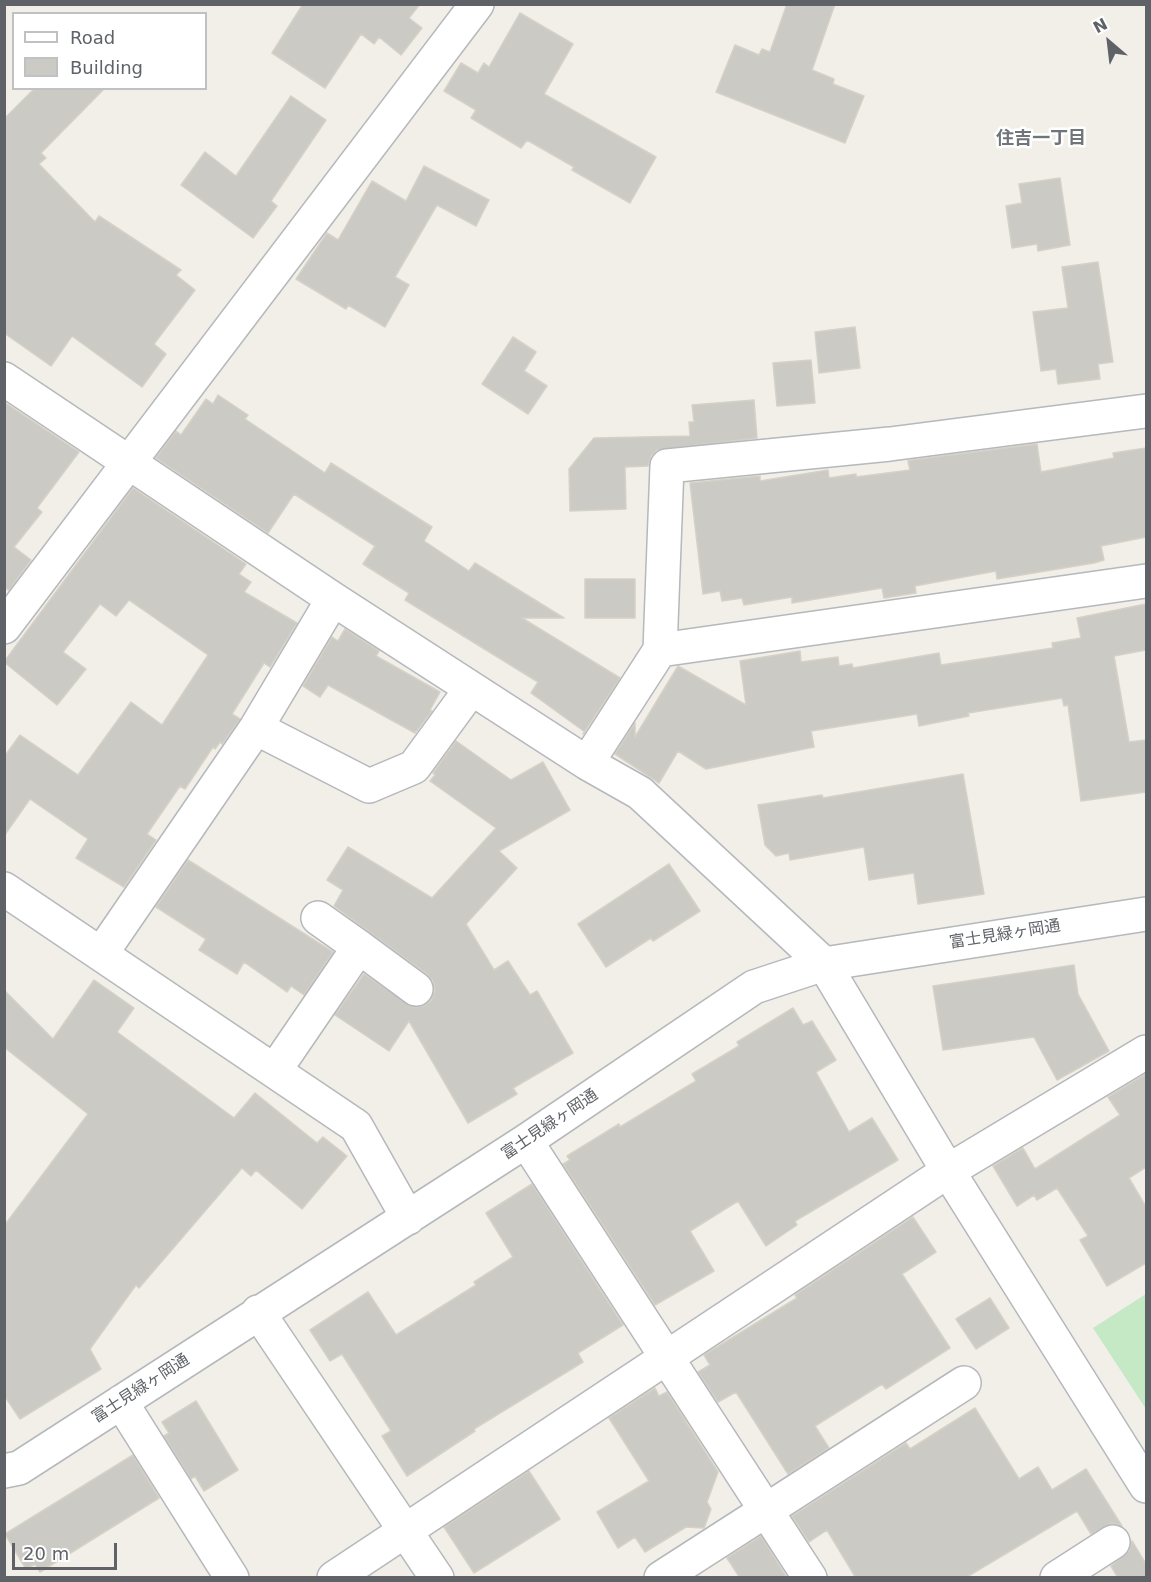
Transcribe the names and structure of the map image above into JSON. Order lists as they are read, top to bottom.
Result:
{
  "streets": {
    "street": ["富士見緑ヶ岡通"]
  },
  "districts": ["住吉一丁目"],
  "legend": ["Road", "Building"],
  "scale_bar": "20 m",
  "north": "top left"
}
